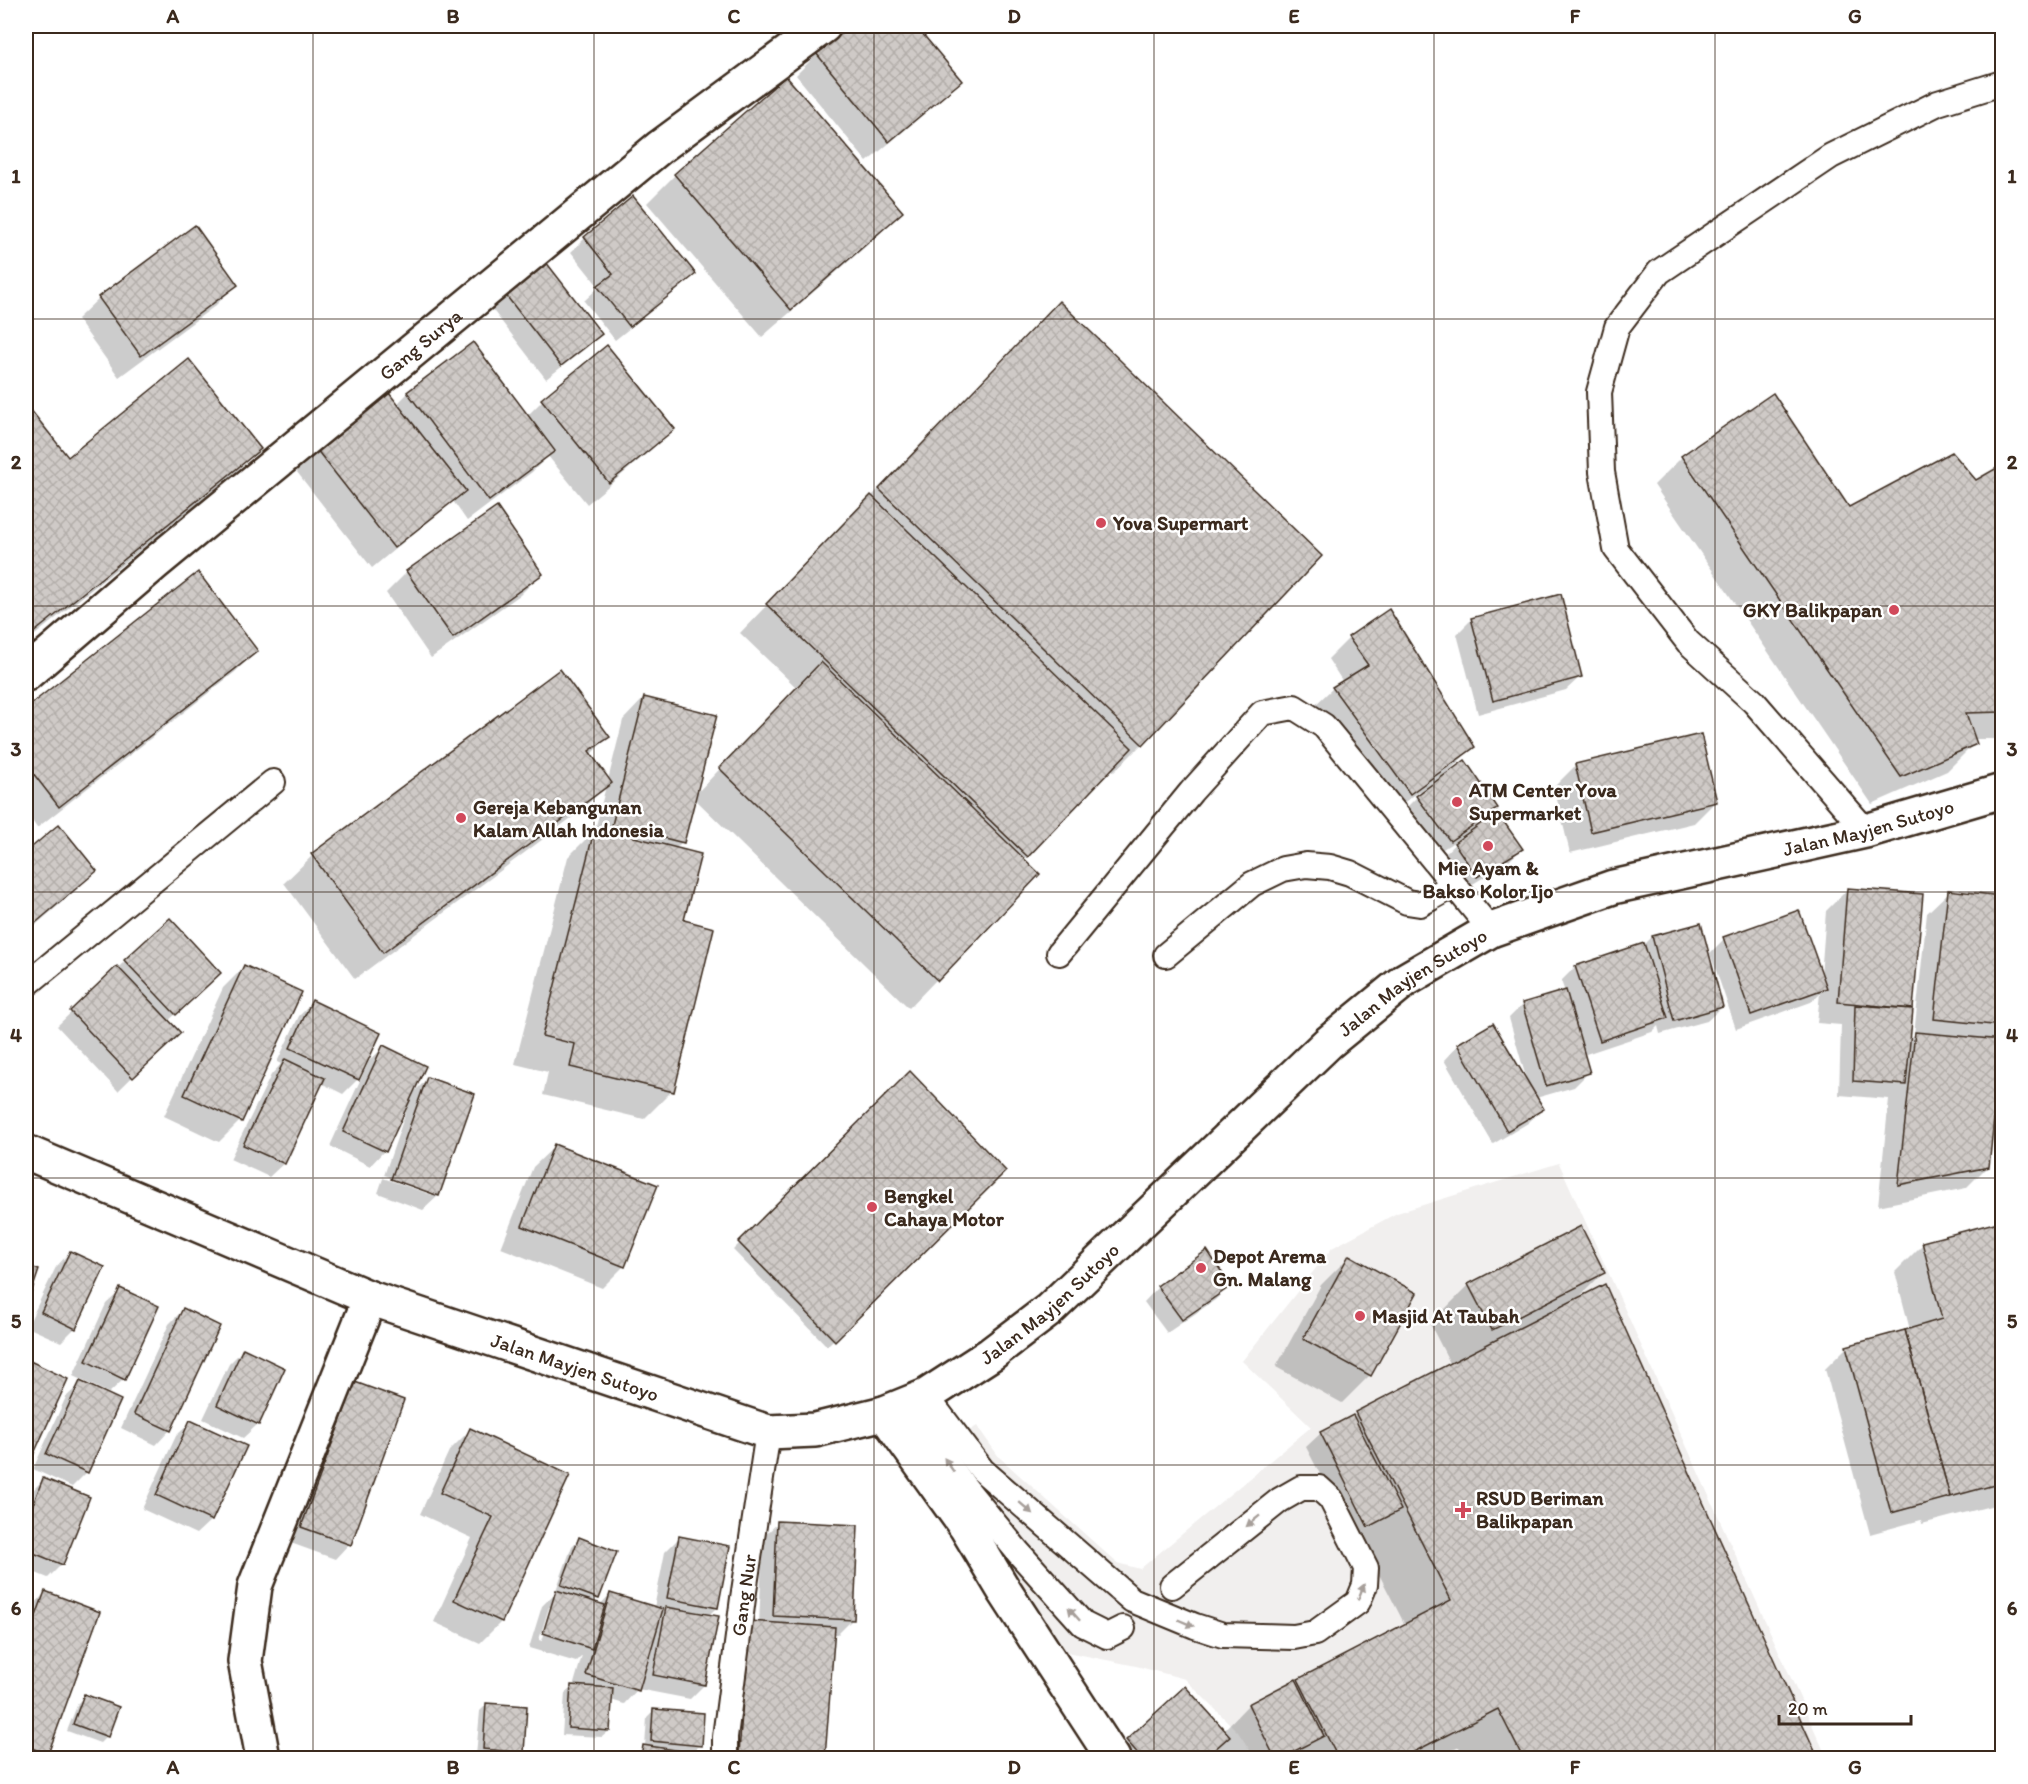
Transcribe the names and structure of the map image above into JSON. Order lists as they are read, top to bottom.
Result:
{
  "streets": {
    "main road": ["Gang Surya", "Jalan Mayjen Sutoyo"],
    "lane": ["Gang Nur"]
  },
  "crossings": [
    ["Jalan Mayjen Sutoyo", "Gang Nur"]
  ],
  "places": {
    "other": [
      "Yova Supermart",
      "GKY Balikpapan",
      "ATM Center Yova Supermarket",
      "Gereja Kebangunan Kalam Allah Indonesia",
      "Mie Ayam & Bakso Kolor Ijo",
      "Bengkel Cahaya Motor",
      "Depot Arema Gn. Malang",
      "Masjid At Taubah"
    ],
    "health": ["RSUD Beriman Balikpapan"]
  },
  "scale_bar": "20 m",
  "grid": {
    "columns": [
      "A",
      "B",
      "C",
      "D",
      "E",
      "F",
      "G"
    ],
    "rows": [
      "1",
      "2",
      "3",
      "4",
      "5",
      "6"
    ]
  }
}
